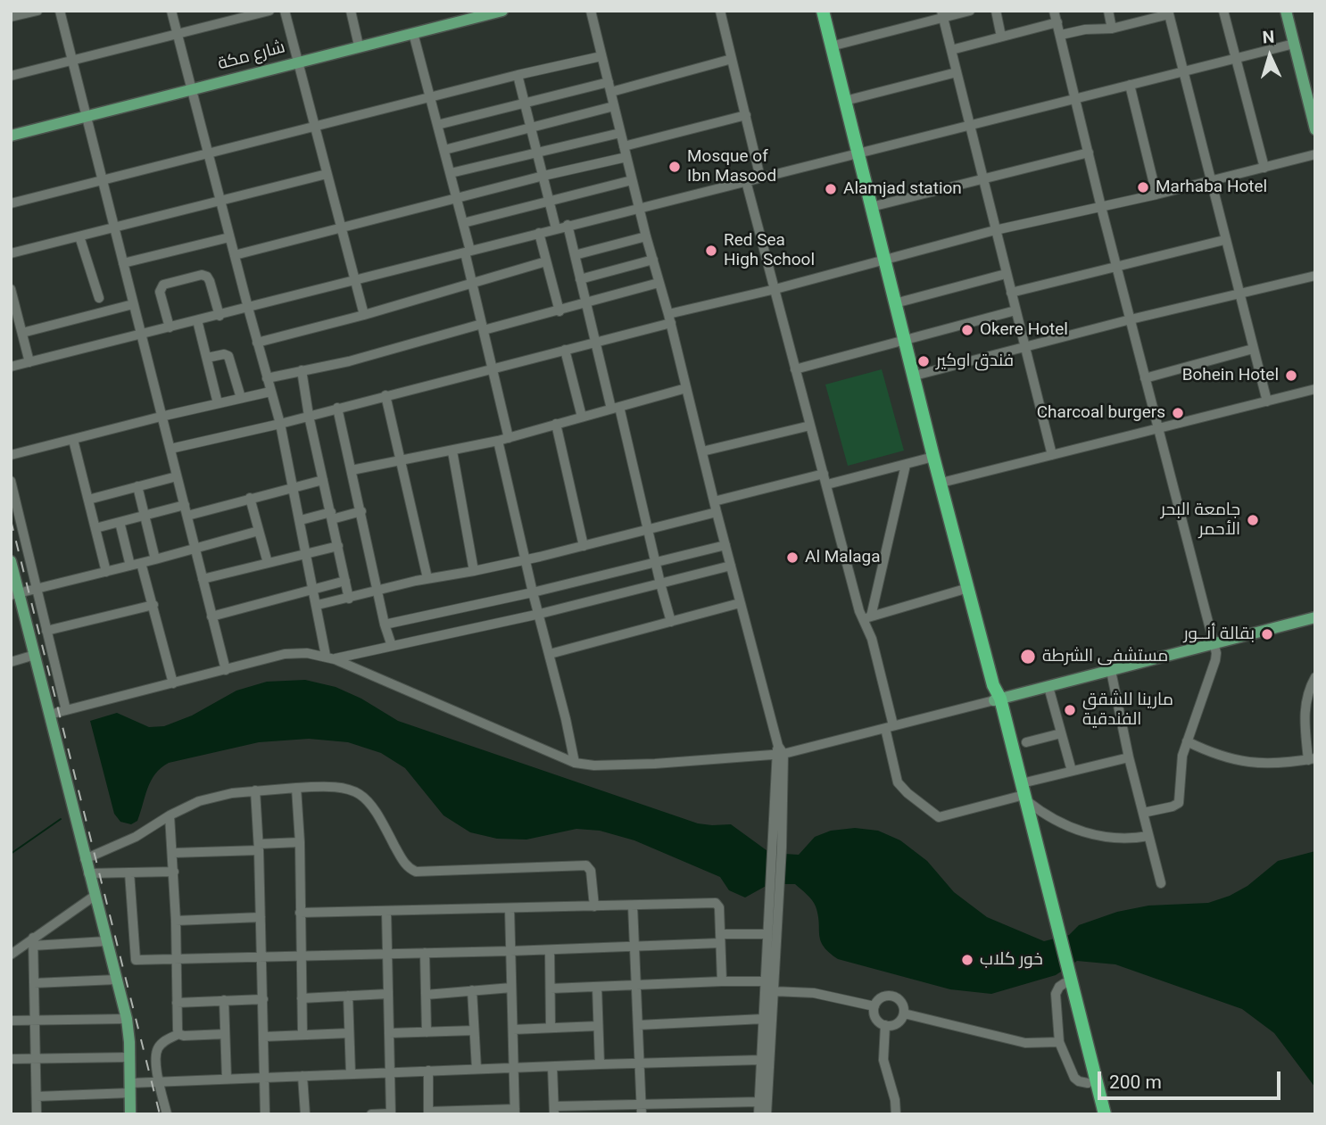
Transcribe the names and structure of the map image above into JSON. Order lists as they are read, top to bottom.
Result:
{
  "streets": {
    "main road": ["شارع مكة"]
  },
  "places": [
    "Mosque of Ibn Masood",
    "Marhaba Hotel",
    "Alamjad station",
    "Red Sea High School",
    "Okere Hotel",
    "فندق اوكير",
    "Bohein Hotel",
    "Charcoal burgers",
    "جامعة البحر الأحمر",
    "Al Malaga",
    "بقالة أنــور",
    "مستشفى الشرطة",
    "مارينا للشقق الفندقية",
    "خور كلاب"
  ],
  "scale_bar": "200 m",
  "north": "top"
}
